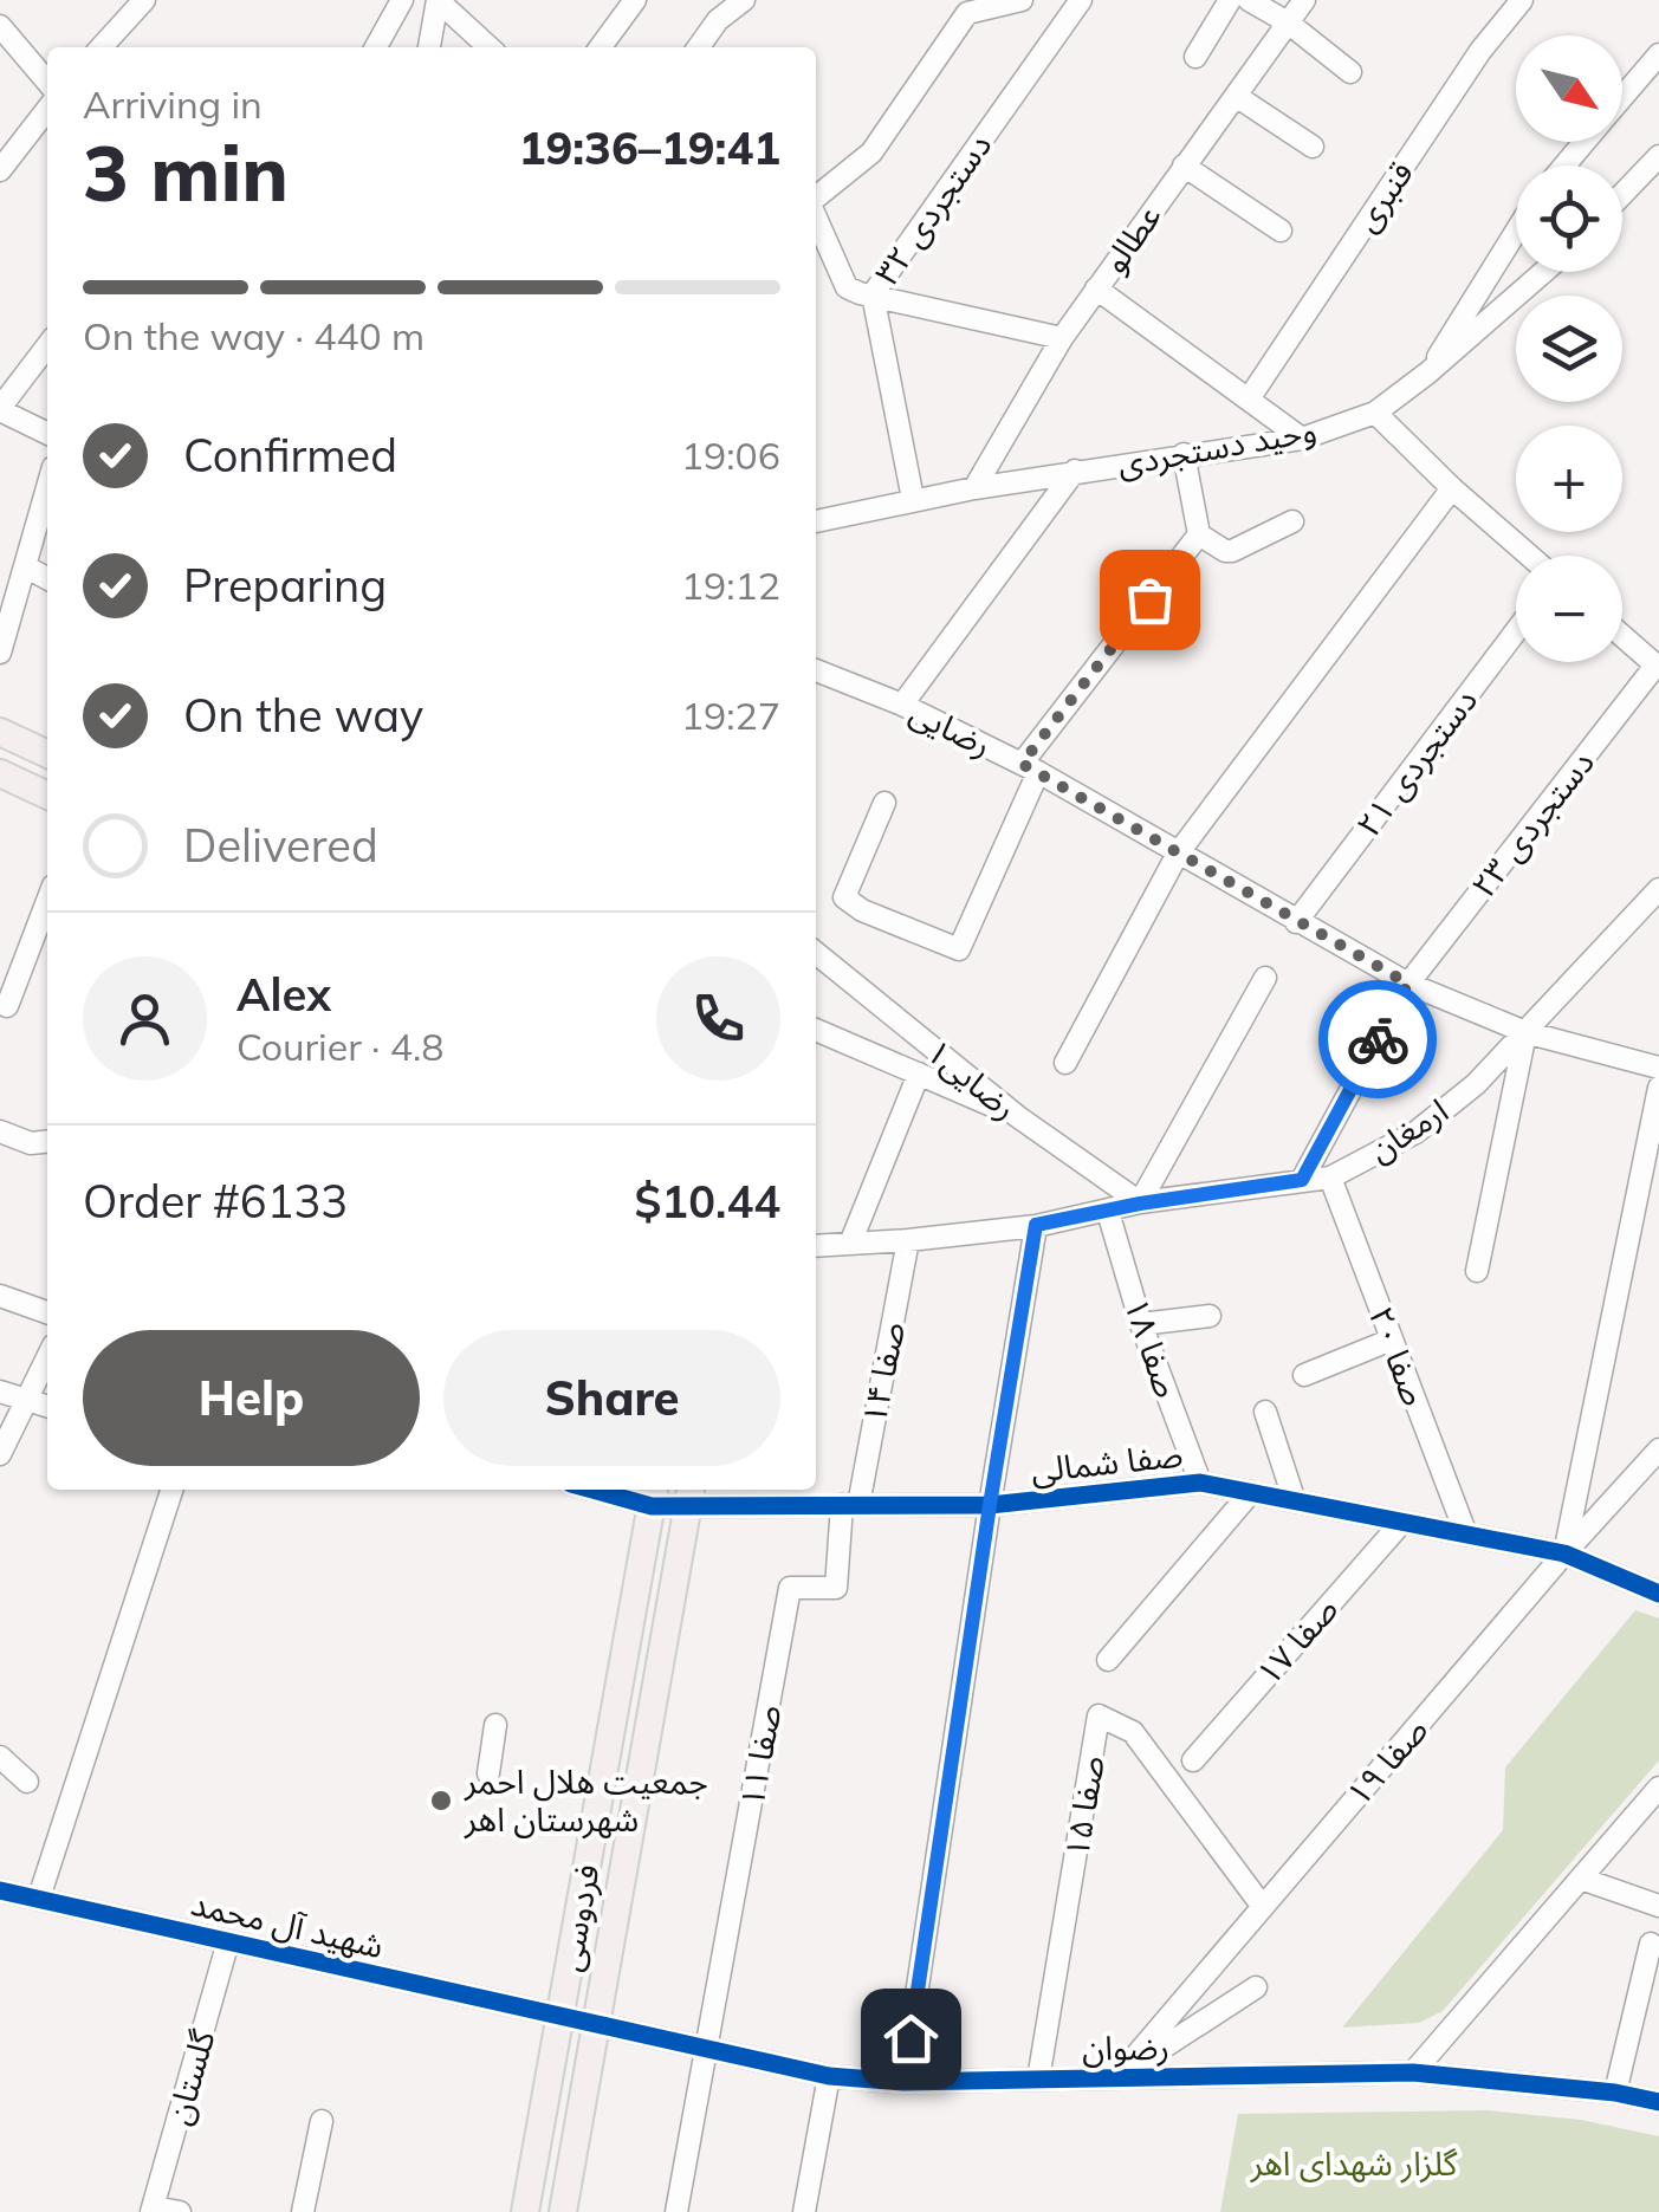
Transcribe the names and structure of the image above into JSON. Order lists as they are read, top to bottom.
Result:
{
  "streets": {
    "main road": ["فردوسی"],
    "street": [
      "قنبری",
      "دستجردی ۳۲",
      "عطالو",
      "وحید دستجردی",
      "رضایی",
      "دستجردی ۲۱",
      "دستجردی ۲۳",
      "رضایی۱",
      "ارمغان",
      "صفا ۱۸",
      "صفا ۲۰",
      "صفا ۱۴",
      "صفا شمالی",
      "صفا ۱۷",
      "صفا ۱۱",
      "صفا ۱۹",
      "صفا ۱۵",
      "شهید آل محمد",
      "رضوان",
      "گلستان"
    ]
  },
  "crossings": [
    ["دستجردی ۳۲", "وحید دستجردی"],
    ["عطالو", "وحید دستجردی"],
    ["رضایی", "دستجردی ۲۱"],
    ["رضایی", "دستجردی ۲۳"],
    ["رضایی", "ارمغان"],
    ["دستجردی ۲۳", "ارمغان"],
    ["رضایی۱", "ارمغان"],
    ["ارمغان", "صفا ۱۸"],
    ["ارمغان", "صفا ۲۰"],
    ["ارمغان", "صفا ۱۴"],
    ["صفا ۱۸", "صفا شمالی"],
    ["صفا ۲۰", "صفا شمالی"],
    ["صفا ۱۴", "صفا شمالی"],
    ["صفا ۱۴", "صفا ۱۱"],
    ["صفا شمالی", "صفا ۱۷"],
    ["صفا شمالی", "صفا ۱۱"],
    ["صفا شمالی", "صفا ۱۹"],
    ["صفا شمالی", "فردوسی"],
    ["صفا ۱۱", "رضوان"],
    ["صفا ۱۹", "صفا ۱۵"],
    ["صفا ۱۹", "رضوان"],
    ["صفا ۱۵", "رضوان"],
    ["فردوسی", "شهید آل محمد"],
    ["فردوسی", "رضوان"],
    ["شهید آل محمد", "رضوان"],
    ["شهید آل محمد", "گلستان"]
  ],
  "parks": ["گلزار شهدای اهر"],
  "places": ["جمعیت هلال احمر شهرستان اهر"],
  "north": "bottom right",
  "page": {
    "map_buttons": ["+", "−"],
    "heading": ["3 min", "Arriving in", "19:36–19:41"],
    "panel": [
      "Alex",
      "Courier · 4.8",
      "Order #6133",
      "$10.44"
    ],
    "bar": "On the way · 440 m",
    "list": [
      ["Confirmed", "19:06"],
      ["Preparing", "19:12"],
      ["On the way", "19:27"],
      "Delivered"
    ],
    "buttons": ["Help", "Share"]
  }
}
